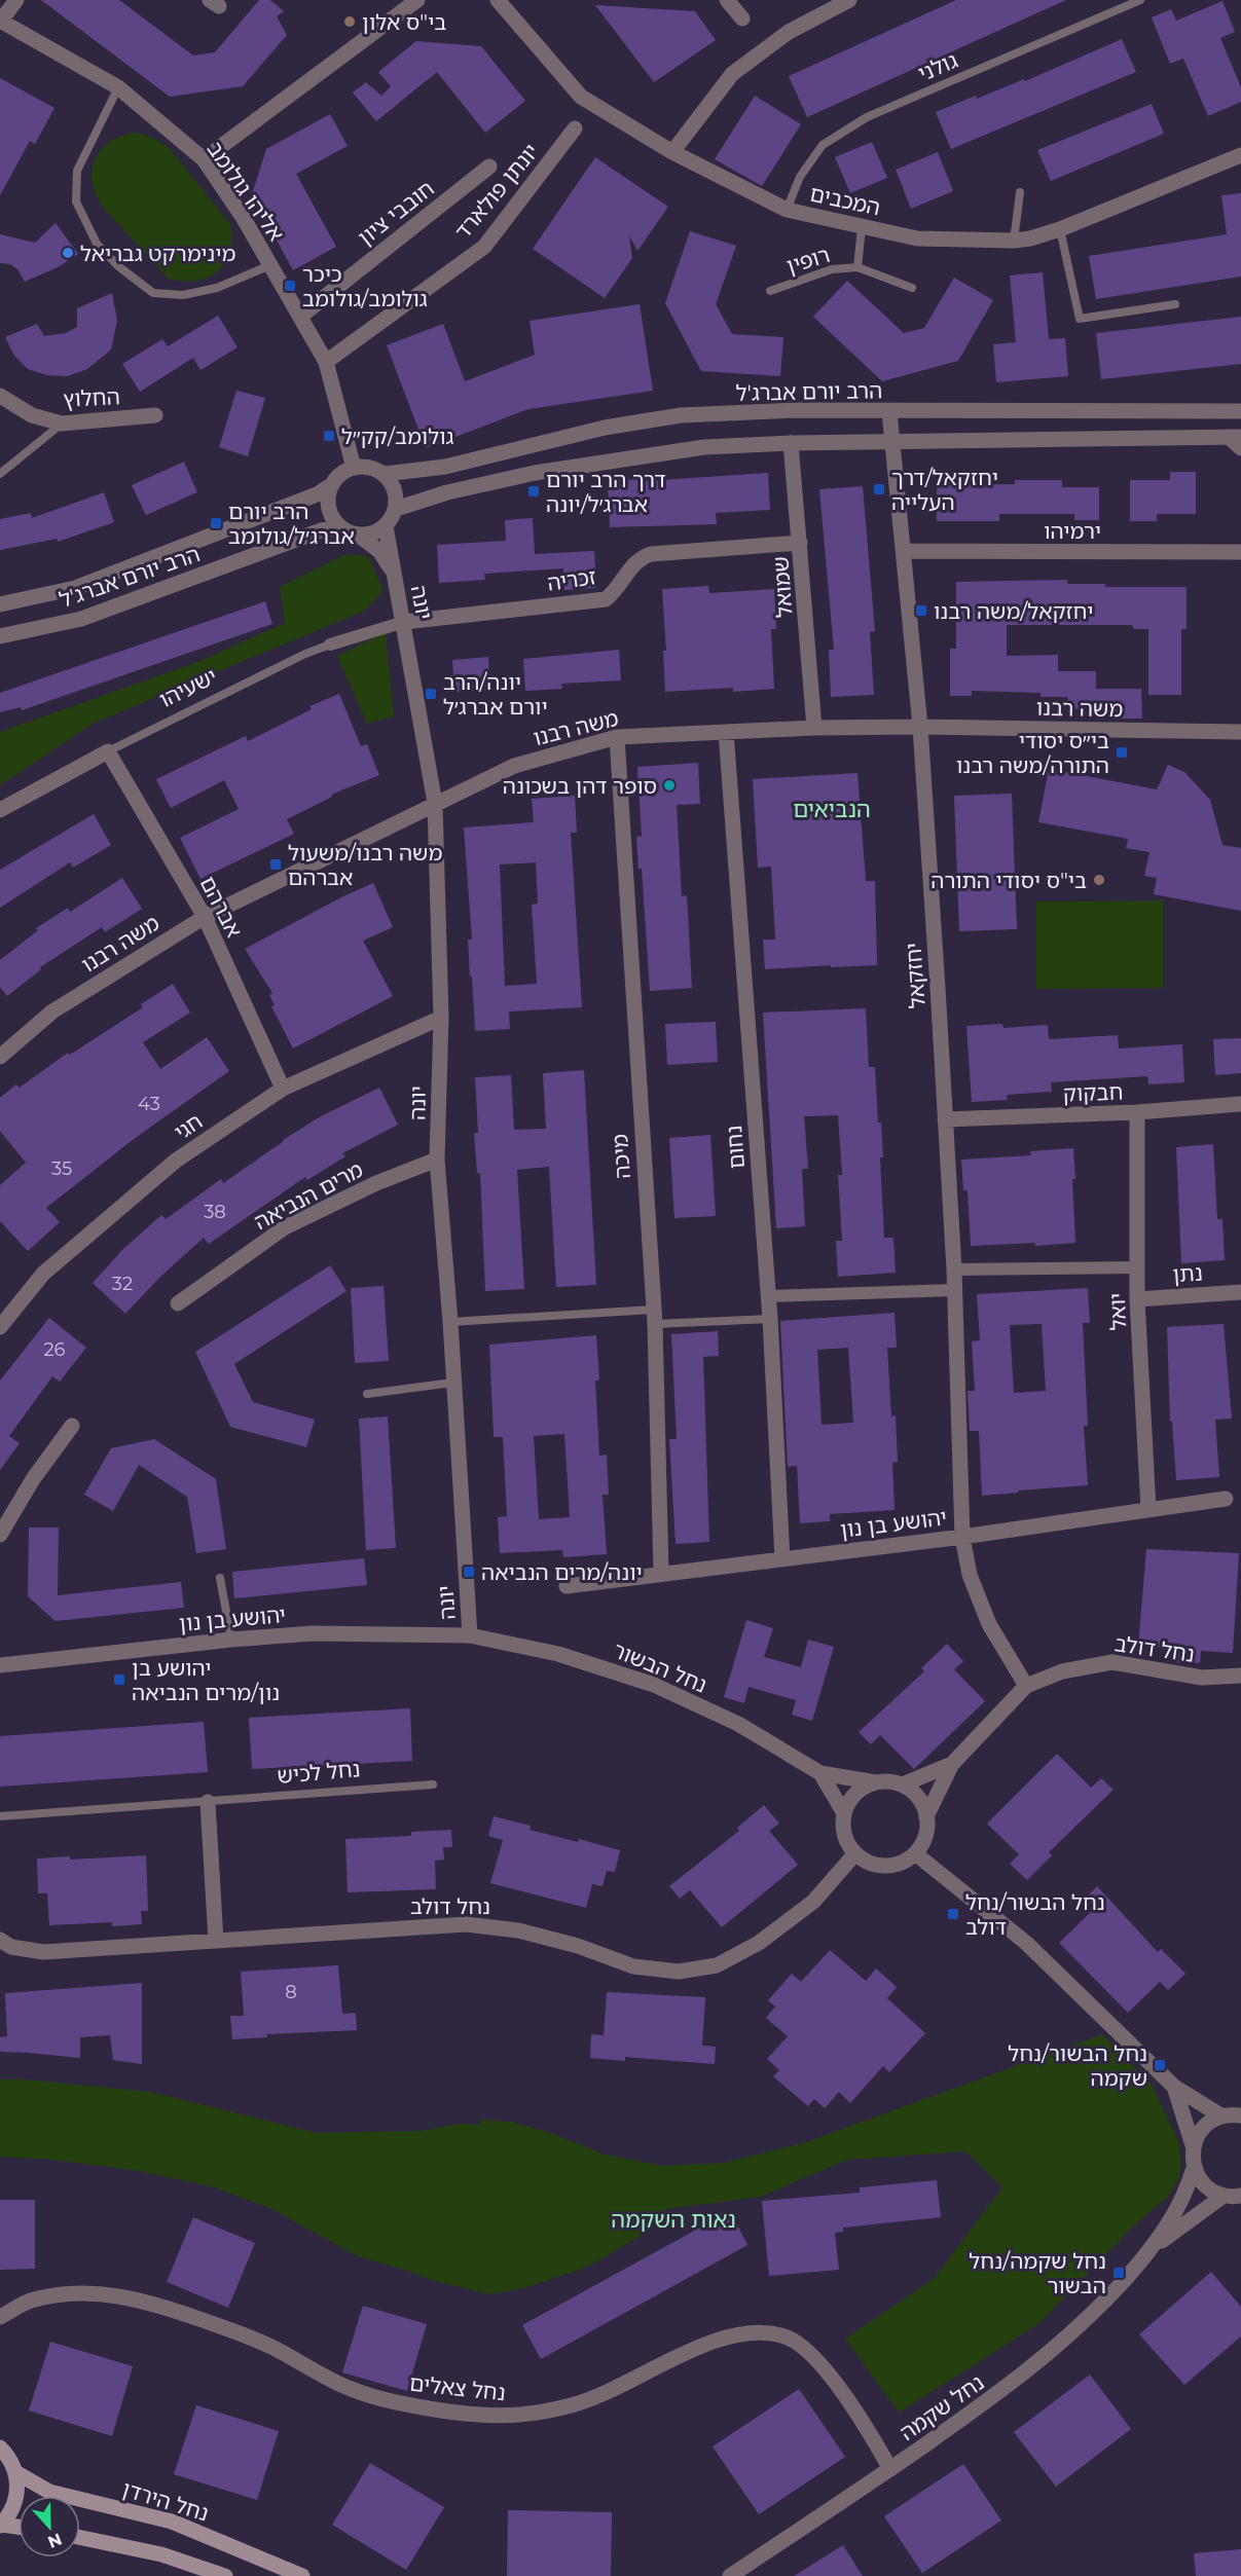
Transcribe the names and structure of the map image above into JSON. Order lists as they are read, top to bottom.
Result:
{
  "streets": {
    "main road": ["נחל הירדן"],
    "street": [
      "אליהו גולומב",
      "יונתן פולארד",
      "המכבים",
      "חובבי ציון",
      "הרב יורם אברג'ל",
      "החלוץ",
      "ירמיהו",
      "זכריה",
      "שמואל",
      "יונה",
      "ישעיהו",
      "משה רבנו",
      "אברהם",
      "יחזקאל",
      "חבקוק",
      "חגי",
      "נחום",
      "מיכה",
      "מרים הנביאה",
      "נתן",
      "יואל",
      "יהושע בן נון",
      "נחל דולב",
      "נחל הבשור",
      "נחל צאלים",
      "נחל שקמה"
    ],
    "lane": ["גולני", "רופין", "נחל לכיש"]
  },
  "crossings": [
    ["גולני", "המכבים"],
    ["אליהו גולומב", "יונתן פולארד"],
    ["אליהו גולומב", "חובבי ציון"],
    ["אליהו גולומב", "הרב יורם אברג'ל"],
    ["אליהו גולומב", "יונה"],
    ["המכבים", "רופין"],
    ["הרב יורם אברג'ל", "יונה"],
    ["הרב יורם אברג'ל", "יחזקאל"],
    ["ירמיהו", "יחזקאל"],
    ["זכריה", "שמואל"],
    ["זכריה", "יונה"],
    ["זכריה", "ישעיהו"],
    ["שמואל", "משה רבנו"],
    ["יונה", "ישעיהו"],
    ["יונה", "משה רבנו"],
    ["יונה", "חגי"],
    ["יונה", "מרים הנביאה"],
    ["יונה", "יהושע בן נון"],
    ["יונה", "נחל הבשור"],
    ["ישעיהו", "אברהם"],
    ["משה רבנו", "אברהם"],
    ["משה רבנו", "יחזקאל"],
    ["משה רבנו", "נחום"],
    ["משה רבנו", "מיכה"],
    ["אברהם", "חגי"],
    ["יחזקאל", "חבקוק"],
    ["יחזקאל", "יהושע בן נון"],
    ["יחזקאל", "נחל דולב"],
    ["חבקוק", "יואל"],
    ["נחום", "יהושע בן נון"],
    ["מיכה", "יהושע בן נון"],
    ["נתן", "יואל"],
    ["יואל", "יהושע בן נון"],
    ["יהושע בן נון", "נחל הבשור"],
    ["נחל דולב", "נחל הבשור"],
    ["נחל צאלים", "נחל שקמה"]
  ],
  "districts": ["הנביאים", "נאות השקמה"],
  "places": {
    "other": [
      "בי\"ס אלון",
      "מינימרקט גבריאל",
      "סופר דהן בשכונה",
      "בי\"ס יסודי התורה"
    ],
    "transit": [
      "כיכר גולומב/גולומב",
      "גולומב/קק״ל",
      "יחזקאל/דרך העלייה",
      "דרך הרב יורם אברג׳ל/יונה",
      "הרב יורם אברג׳ל/גולומב",
      "יחזקאל/משה רבנו",
      "יונה/הרב יורם אברג׳ל",
      "בי״ס יסודי התורה/משה רבנו",
      "משה רבנו/משעול אברהם",
      "יונה/מרים הנביאה",
      "יהושע בן נון/מרים הנביאה",
      "נחל הבשור/נחל דולב",
      "נחל הבשור/נחל שקמה",
      "נחל שקמה/נחל הבשור"
    ]
  },
  "house_numbers": [
    "43",
    "35",
    "38",
    "32",
    "26",
    "8"
  ],
  "north": "bottom"
}
